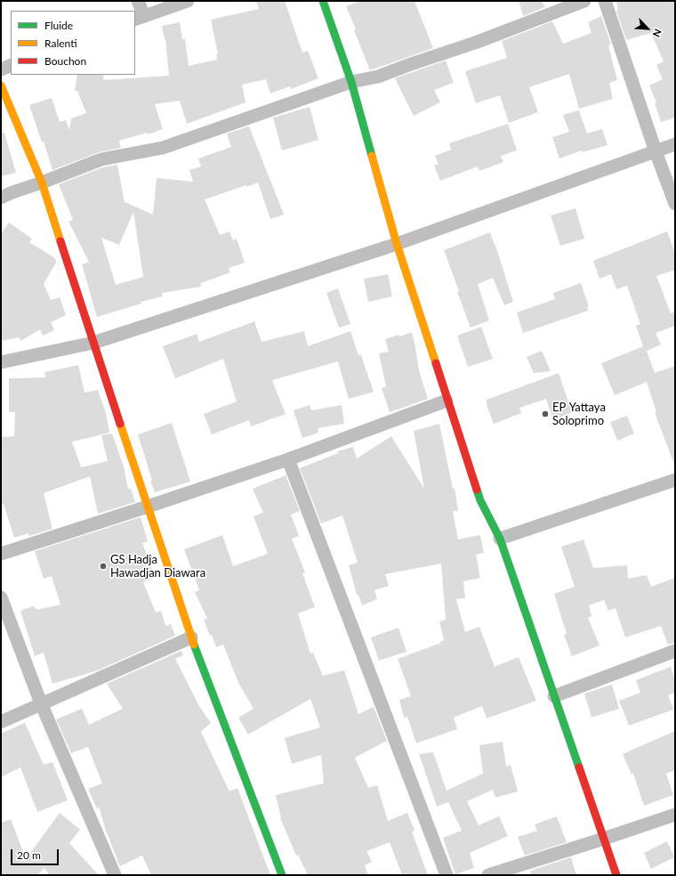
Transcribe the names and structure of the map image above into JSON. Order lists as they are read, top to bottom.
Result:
{
  "places": ["EP Yattaya Soloprimo", "GS Hadja Hawadjan Diawara"],
  "legend": ["Fluide", "Ralenti", "Bouchon"],
  "scale_bar": "20 m",
  "north": "bottom right"
}
